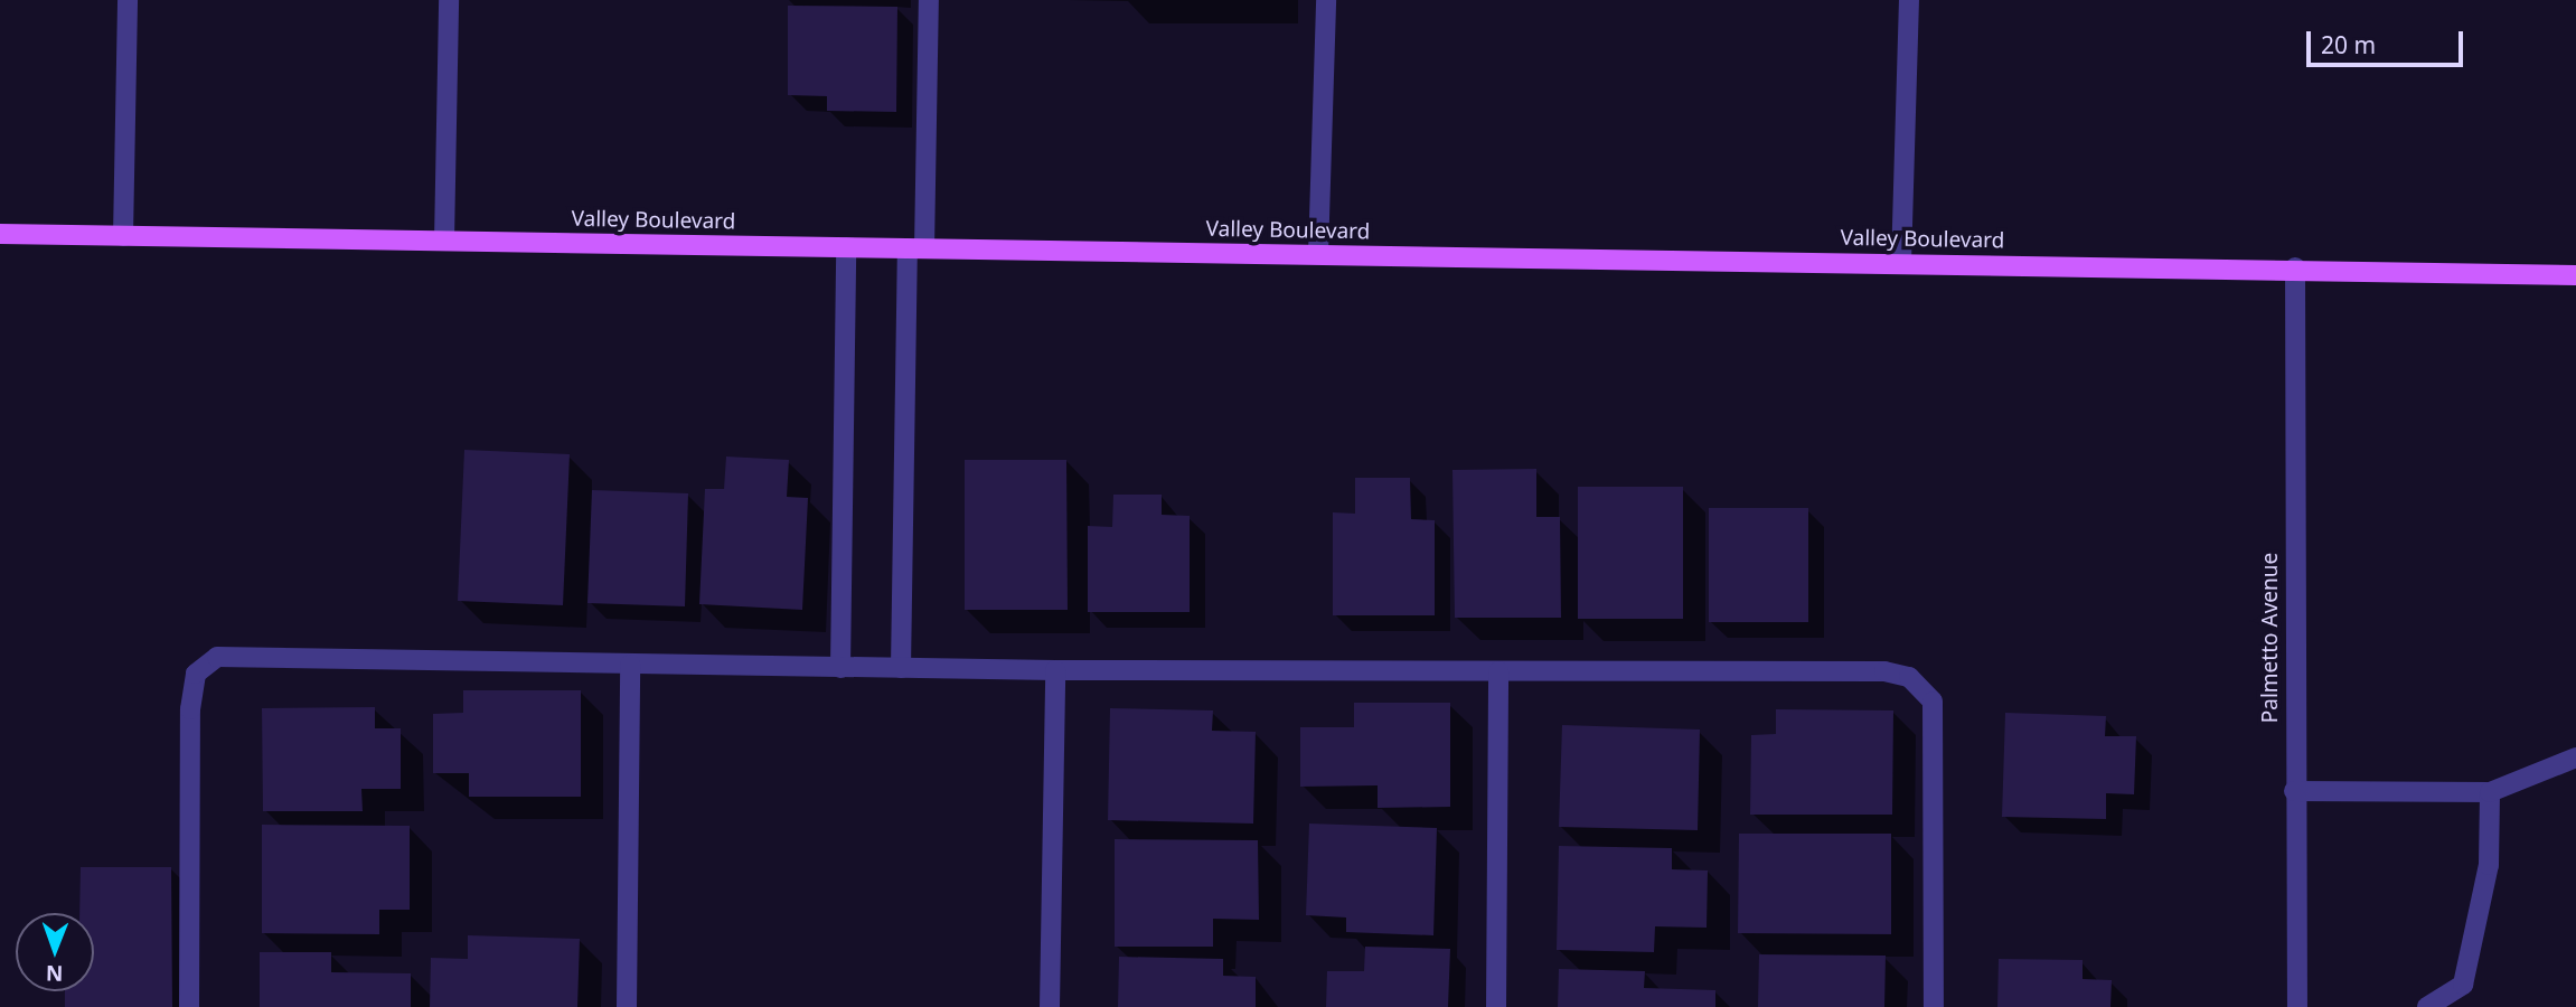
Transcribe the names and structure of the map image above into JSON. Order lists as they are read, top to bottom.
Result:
{
  "streets": {
    "main road": ["Valley Boulevard"],
    "street": ["Palmetto Avenue"]
  },
  "crossings": [
    ["Valley Boulevard", "Palmetto Avenue"]
  ],
  "scale_bar": "20 m",
  "north": "bottom"
}
